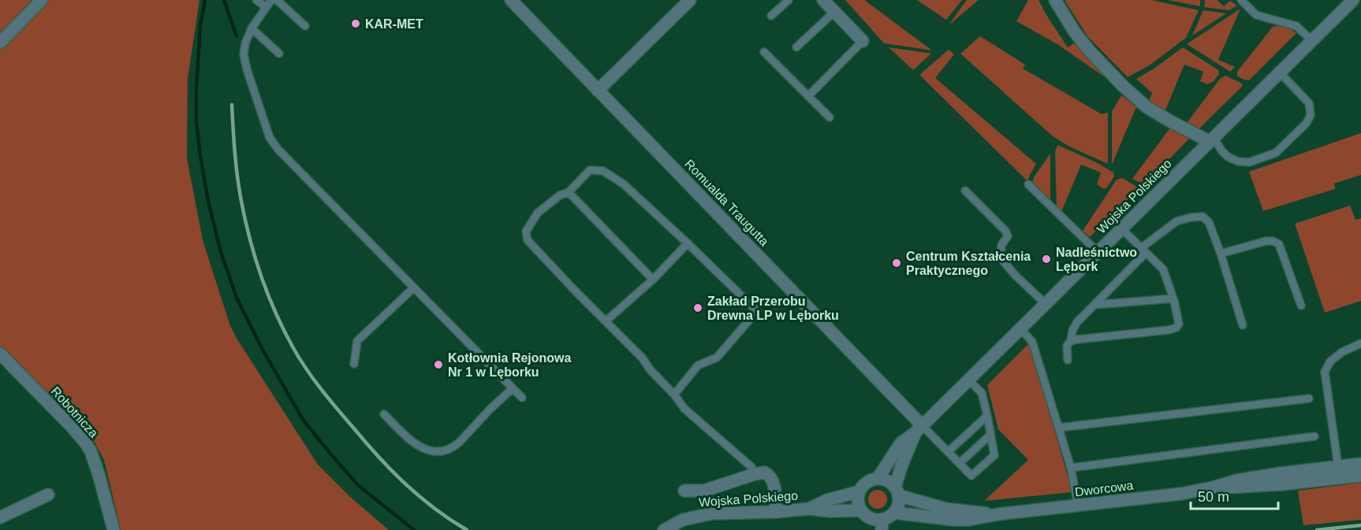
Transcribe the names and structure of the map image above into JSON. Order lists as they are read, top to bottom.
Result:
{
  "streets": {
    "street": [
      "Wojska Polskiego",
      "Romualda Traugutta",
      "Robotnicza",
      "Dworcowa"
    ]
  },
  "crossings": [
    ["Wojska Polskiego", "Romualda Traugutta"],
    ["Wojska Polskiego", "Dworcowa"]
  ],
  "places": [
    "KAR-MET",
    "Nadleśnictwo Lębork",
    "Centrum Kształcenia Praktycznego",
    "Zakład Przerobu Drewna LP w Lęborku",
    "Kotłownia Rejonowa Nr 1 w Lęborku"
  ],
  "scale_bar": "50 m"
}
